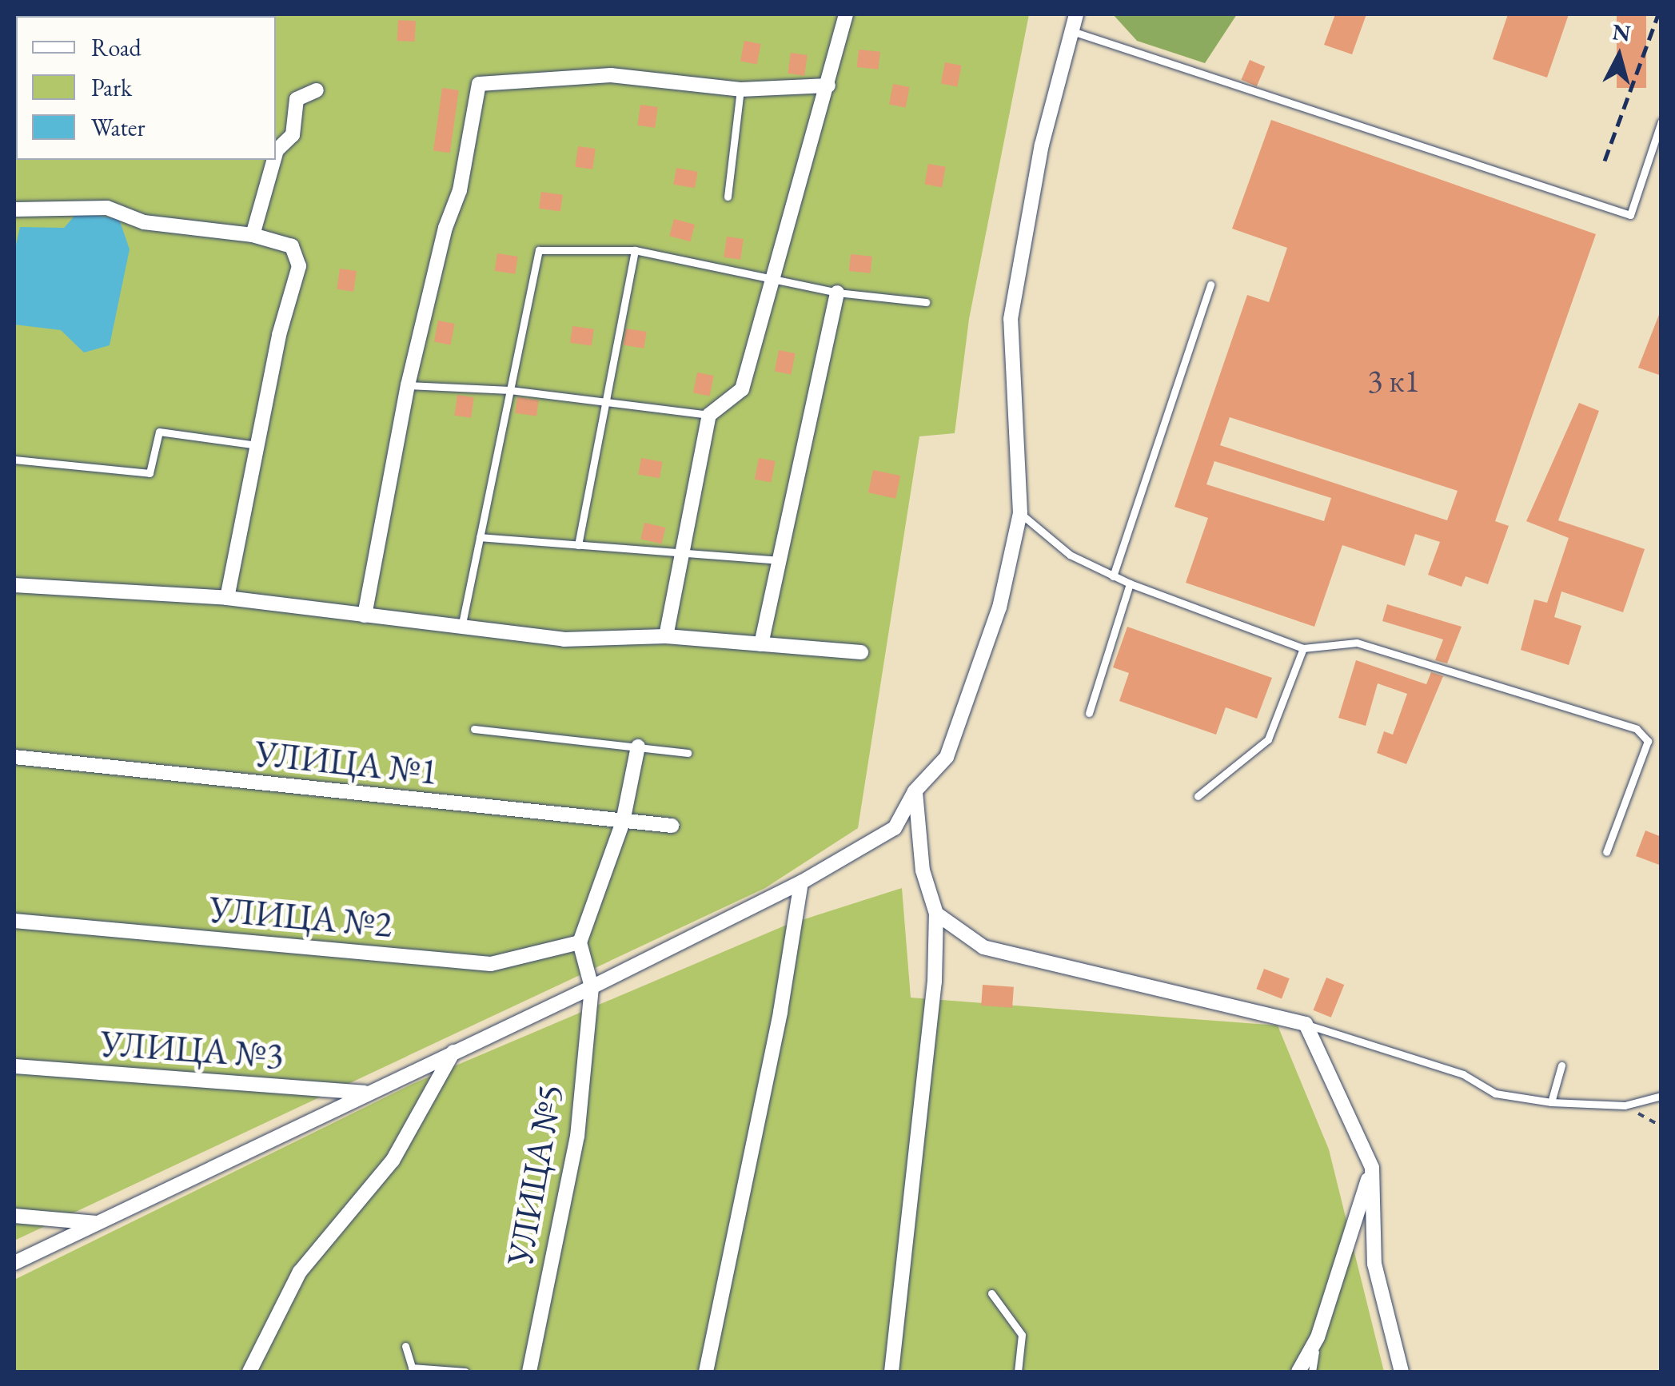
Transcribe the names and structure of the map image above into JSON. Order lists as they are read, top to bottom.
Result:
{
  "streets": {
    "street": [
      "УЛИЦА №1",
      "УЛИЦА №2",
      "УЛИЦА №3",
      "УЛИЦА №5"
    ]
  },
  "crossings": [
    ["УЛИЦА №2", "УЛИЦА №5"]
  ],
  "house_numbers": ["3 к1"],
  "legend": ["Road", "Park", "Water"],
  "north": "top"
}
